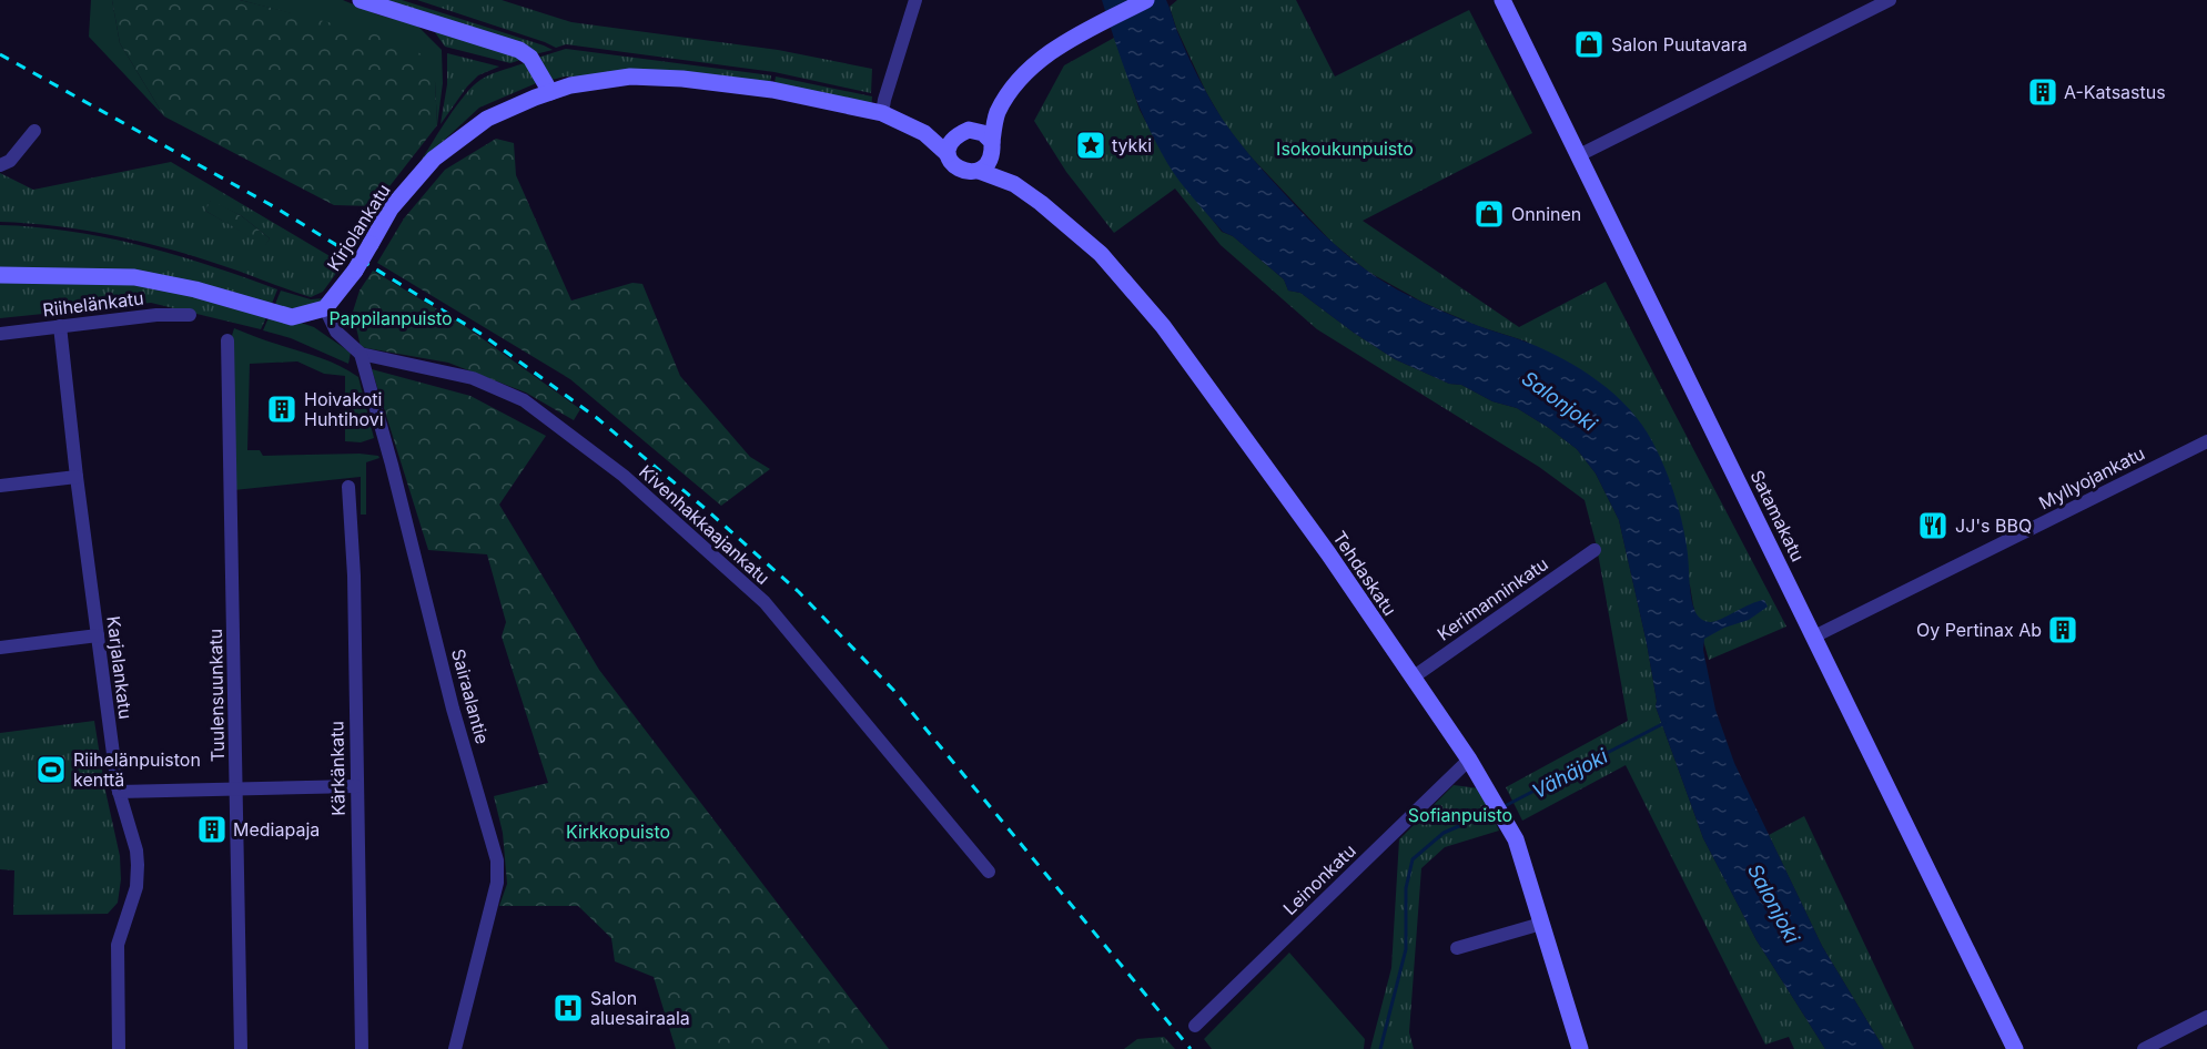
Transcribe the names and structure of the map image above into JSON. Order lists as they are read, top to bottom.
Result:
{
  "streets": {
    "street": [
      "Kirjolankatu",
      "Riihelänkatu",
      "Myllyojankatu",
      "Satamakatu",
      "Kivenhakkaajankatu",
      "Tehdaskatu",
      "Kerimanninkatu",
      "Karjalankatu",
      "Tuulensuunkatu",
      "Sairaalantie",
      "Kärkänkatu",
      "Leinonkatu"
    ]
  },
  "crossings": [
    ["Kirjolankatu", "Kivenhakkaajankatu"],
    ["Kirjolankatu", "Tehdaskatu"],
    ["Riihelänkatu", "Karjalankatu"],
    ["Myllyojankatu", "Satamakatu"],
    ["Kivenhakkaajankatu", "Sairaalantie"],
    ["Tehdaskatu", "Kerimanninkatu"],
    ["Tehdaskatu", "Leinonkatu"]
  ],
  "water": ["Salonjoki", "Vähäjoki"],
  "parks": [
    "Isokoukunpuisto",
    "Pappilanpuisto",
    "Sofianpuisto",
    "Kirkkopuisto"
  ],
  "places": {
    "shop": ["Salon Puutavara", "Onninen"],
    "building": [
      "A-Katsastus",
      "Hoivakoti Huhtihovi",
      "Oy Pertinax Ab",
      "Mediapaja"
    ],
    "place": ["tykki"],
    "restaurant": ["JJ's BBQ"],
    "sports": ["Riihelänpuiston kenttä"],
    "hospital": ["Salon aluesairaala"]
  }
}
